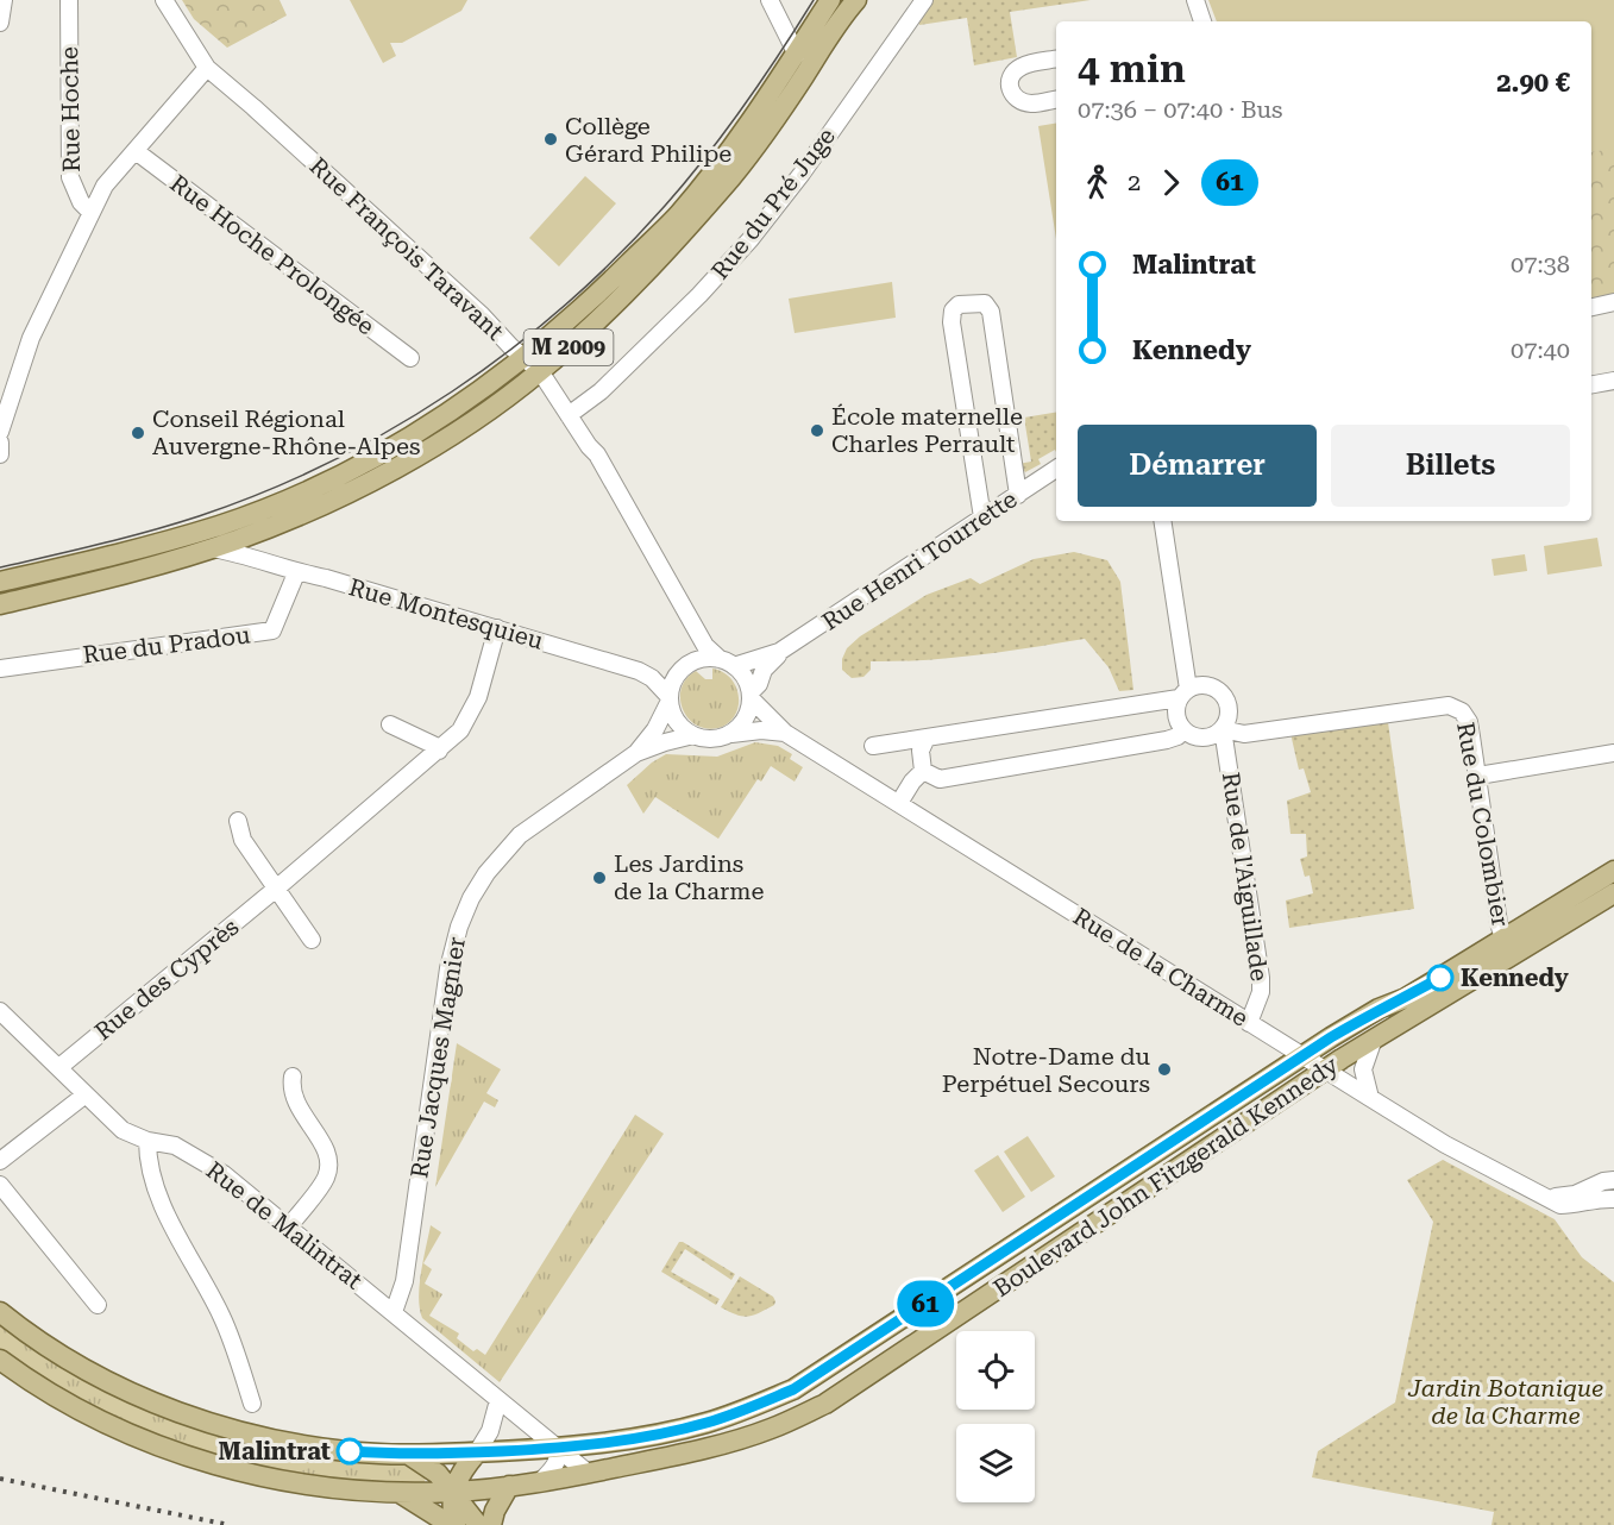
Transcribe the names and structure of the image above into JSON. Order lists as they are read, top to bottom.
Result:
{
  "streets": {
    "main road": ["M 2009", "Boulevard John Fitzgerald Kennedy"],
    "street": [
      "Rue Hoche",
      "Rue du Pré Juge",
      "Rue François Taravant",
      "Rue Hoche Prolongée",
      "Rue Henri Tourrette",
      "Rue Montesquieu",
      "Rue du Pradou",
      "Rue du Colombier",
      "Rue de l'Aiguillade",
      "Rue de la Charme",
      "Rue des Cyprès",
      "Rue Jacques Magnier",
      "Rue de Malintrat"
    ]
  },
  "crossings": [
    ["Rue du Pré Juge", "Rue François Taravant"],
    ["Rue François Taravant", "M 2009"],
    ["Rue François Taravant", "Rue Montesquieu"],
    ["Rue François Taravant", "Rue de la Charme"],
    ["M 2009", "Rue Montesquieu"],
    ["Rue Montesquieu", "Rue du Pradou"],
    ["Rue Montesquieu", "Rue de la Charme"],
    ["Rue Montesquieu", "Rue des Cyprès"],
    ["Rue du Colombier", "Rue de l'Aiguillade"],
    ["Rue du Colombier", "Boulevard John Fitzgerald Kennedy"],
    ["Rue de l'Aiguillade", "Rue de la Charme"],
    ["Rue de la Charme", "Boulevard John Fitzgerald Kennedy"],
    ["Rue des Cyprès", "Rue de Malintrat"],
    ["Rue Jacques Magnier", "Rue de Malintrat"],
    ["Boulevard John Fitzgerald Kennedy", "Rue de Malintrat"]
  ],
  "parks": ["Jardin Botanique de la Charme"],
  "places": [
    "Collège Gérard Philipe",
    "École maternelle Charles Perrault",
    "Conseil Régional Auvergne-Rhône-Alpes",
    "Les Jardins de la Charme",
    "Kennedy",
    "Notre-Dame du Perpétuel Secours",
    "Malintrat"
  ],
  "lines": ["bus line 61"],
  "page": {
    "on_map": "61",
    "heading": ["4 min", "07:36 – 07:40 · Bus", "2.90 €"],
    "legs": ["2", "61"],
    "list": [
      {
        "name": "Malintrat",
        "value": "07:38"
      },
      {
        "name": "Kennedy",
        "value": "07:40"
      }
    ],
    "buttons": ["Démarrer", "Billets"]
  }
}
